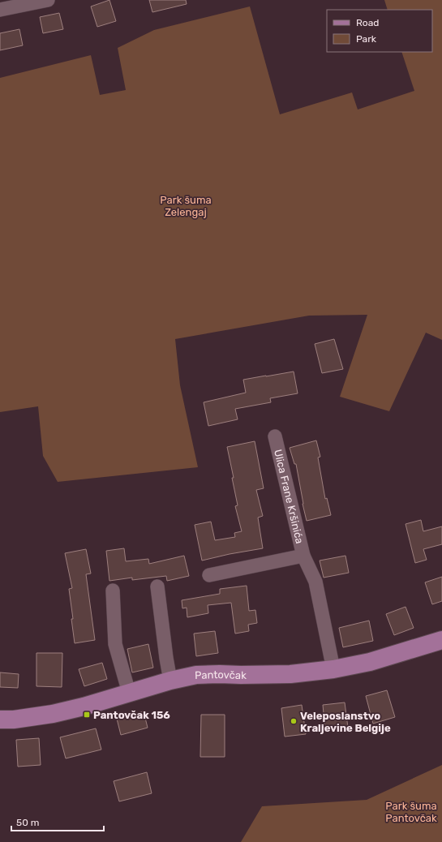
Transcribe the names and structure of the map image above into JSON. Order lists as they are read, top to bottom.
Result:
{
  "streets": {
    "main road": ["Pantovčak"],
    "street": ["Ulica Frane Kršinića"]
  },
  "crossings": [
    ["Ulica Frane Kršinića", "Pantovčak"]
  ],
  "parks": ["Park šuma Zelengaj", "Park šuma Pantovčak"],
  "places": {
    "transit": ["Pantovčak 156"],
    "other": ["Veleposlanstvo Kraljevine Belgije"]
  },
  "legend": ["Road", "Park"],
  "scale_bar": "50 m"
}
